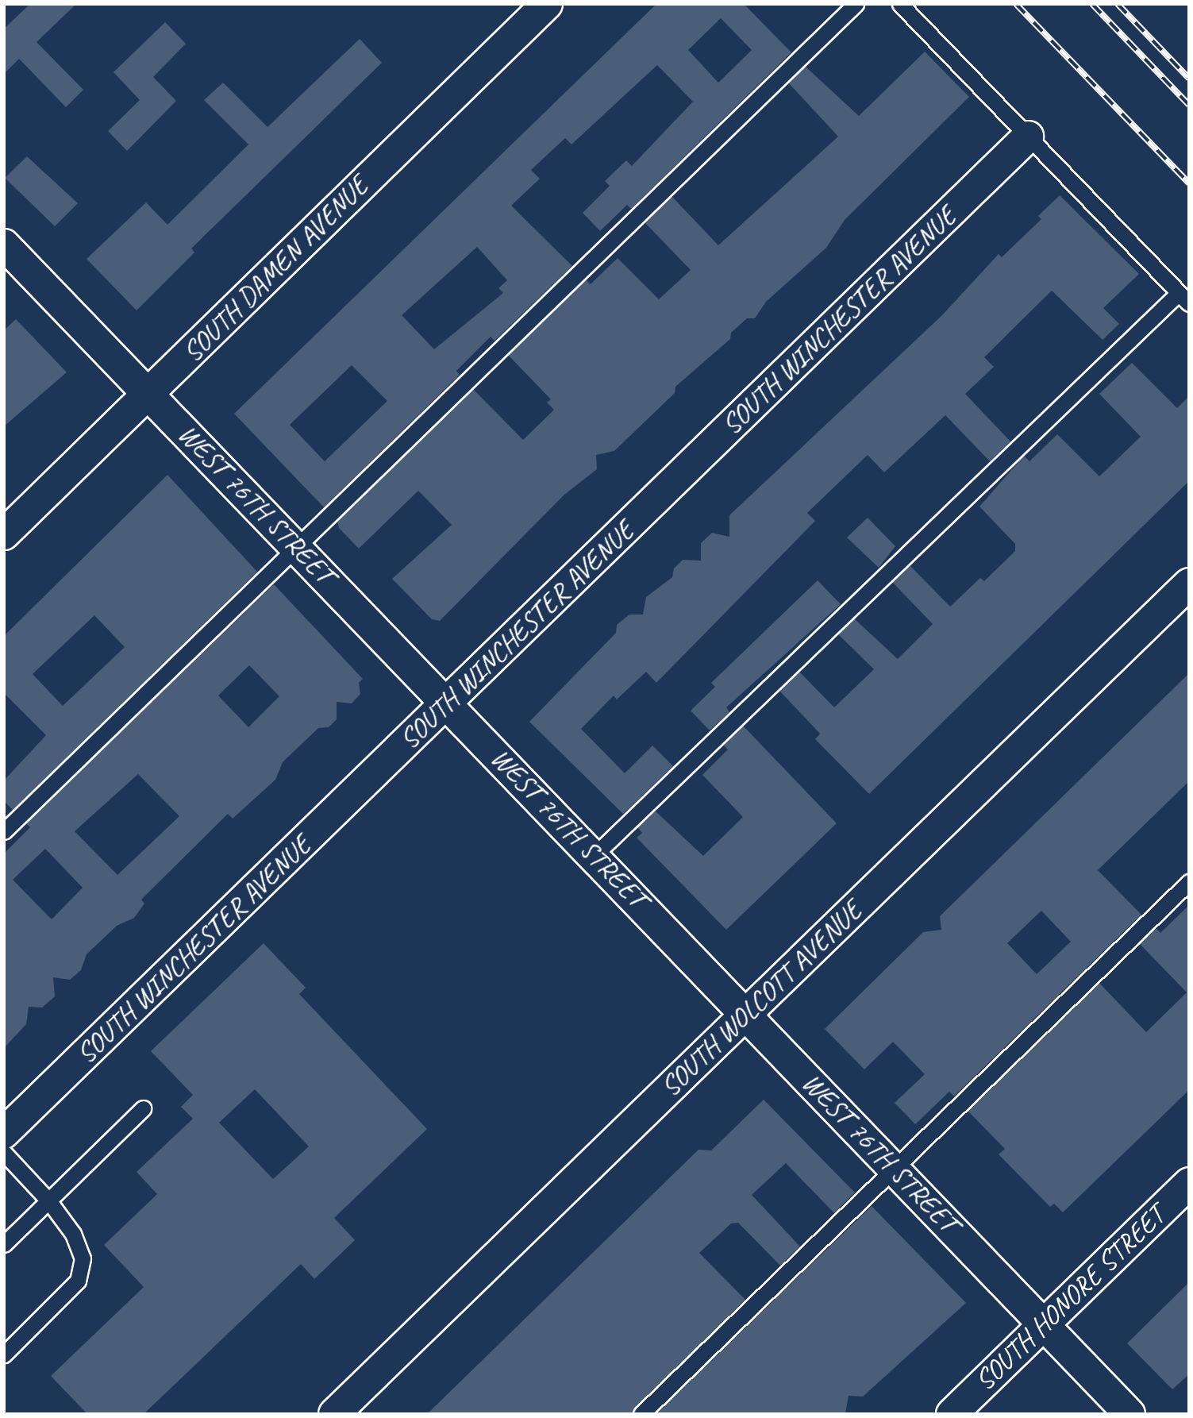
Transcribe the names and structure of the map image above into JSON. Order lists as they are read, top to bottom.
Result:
{
  "streets": {
    "street": [
      "SOUTH DAMEN AVENUE",
      "SOUTH WINCHESTER AVENUE",
      "WEST 76TH STREET",
      "SOUTH WOLCOTT AVENUE",
      "SOUTH HONORE STREET"
    ]
  },
  "crossings": [
    ["SOUTH DAMEN AVENUE", "WEST 76TH STREET"],
    ["SOUTH WINCHESTER AVENUE", "WEST 76TH STREET"],
    ["WEST 76TH STREET", "SOUTH WOLCOTT AVENUE"],
    ["WEST 76TH STREET", "SOUTH HONORE STREET"]
  ]
}
